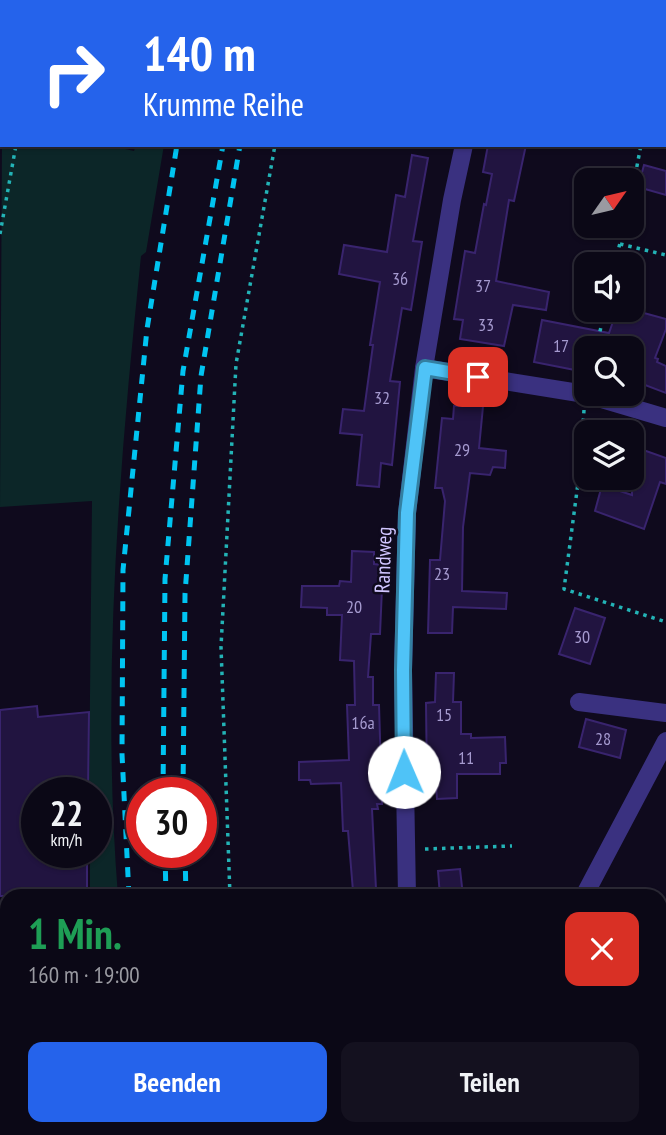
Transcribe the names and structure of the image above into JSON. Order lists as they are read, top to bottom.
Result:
{
  "streets": {
    "street": ["Randweg"]
  },
  "house_numbers": [
    "36",
    "37",
    "33",
    "17",
    "32",
    "29",
    "23",
    "20",
    "30",
    "15",
    "16a",
    "28",
    "11"
  ],
  "north": "top right",
  "page": {
    "turn": ["140 m", "Krumme Reihe"],
    "speed": "22 km/h",
    "limit": "30",
    "heading": ["1 Min.", "160 m · 19:00"],
    "buttons": ["Beenden", "Teilen"]
  }
}
